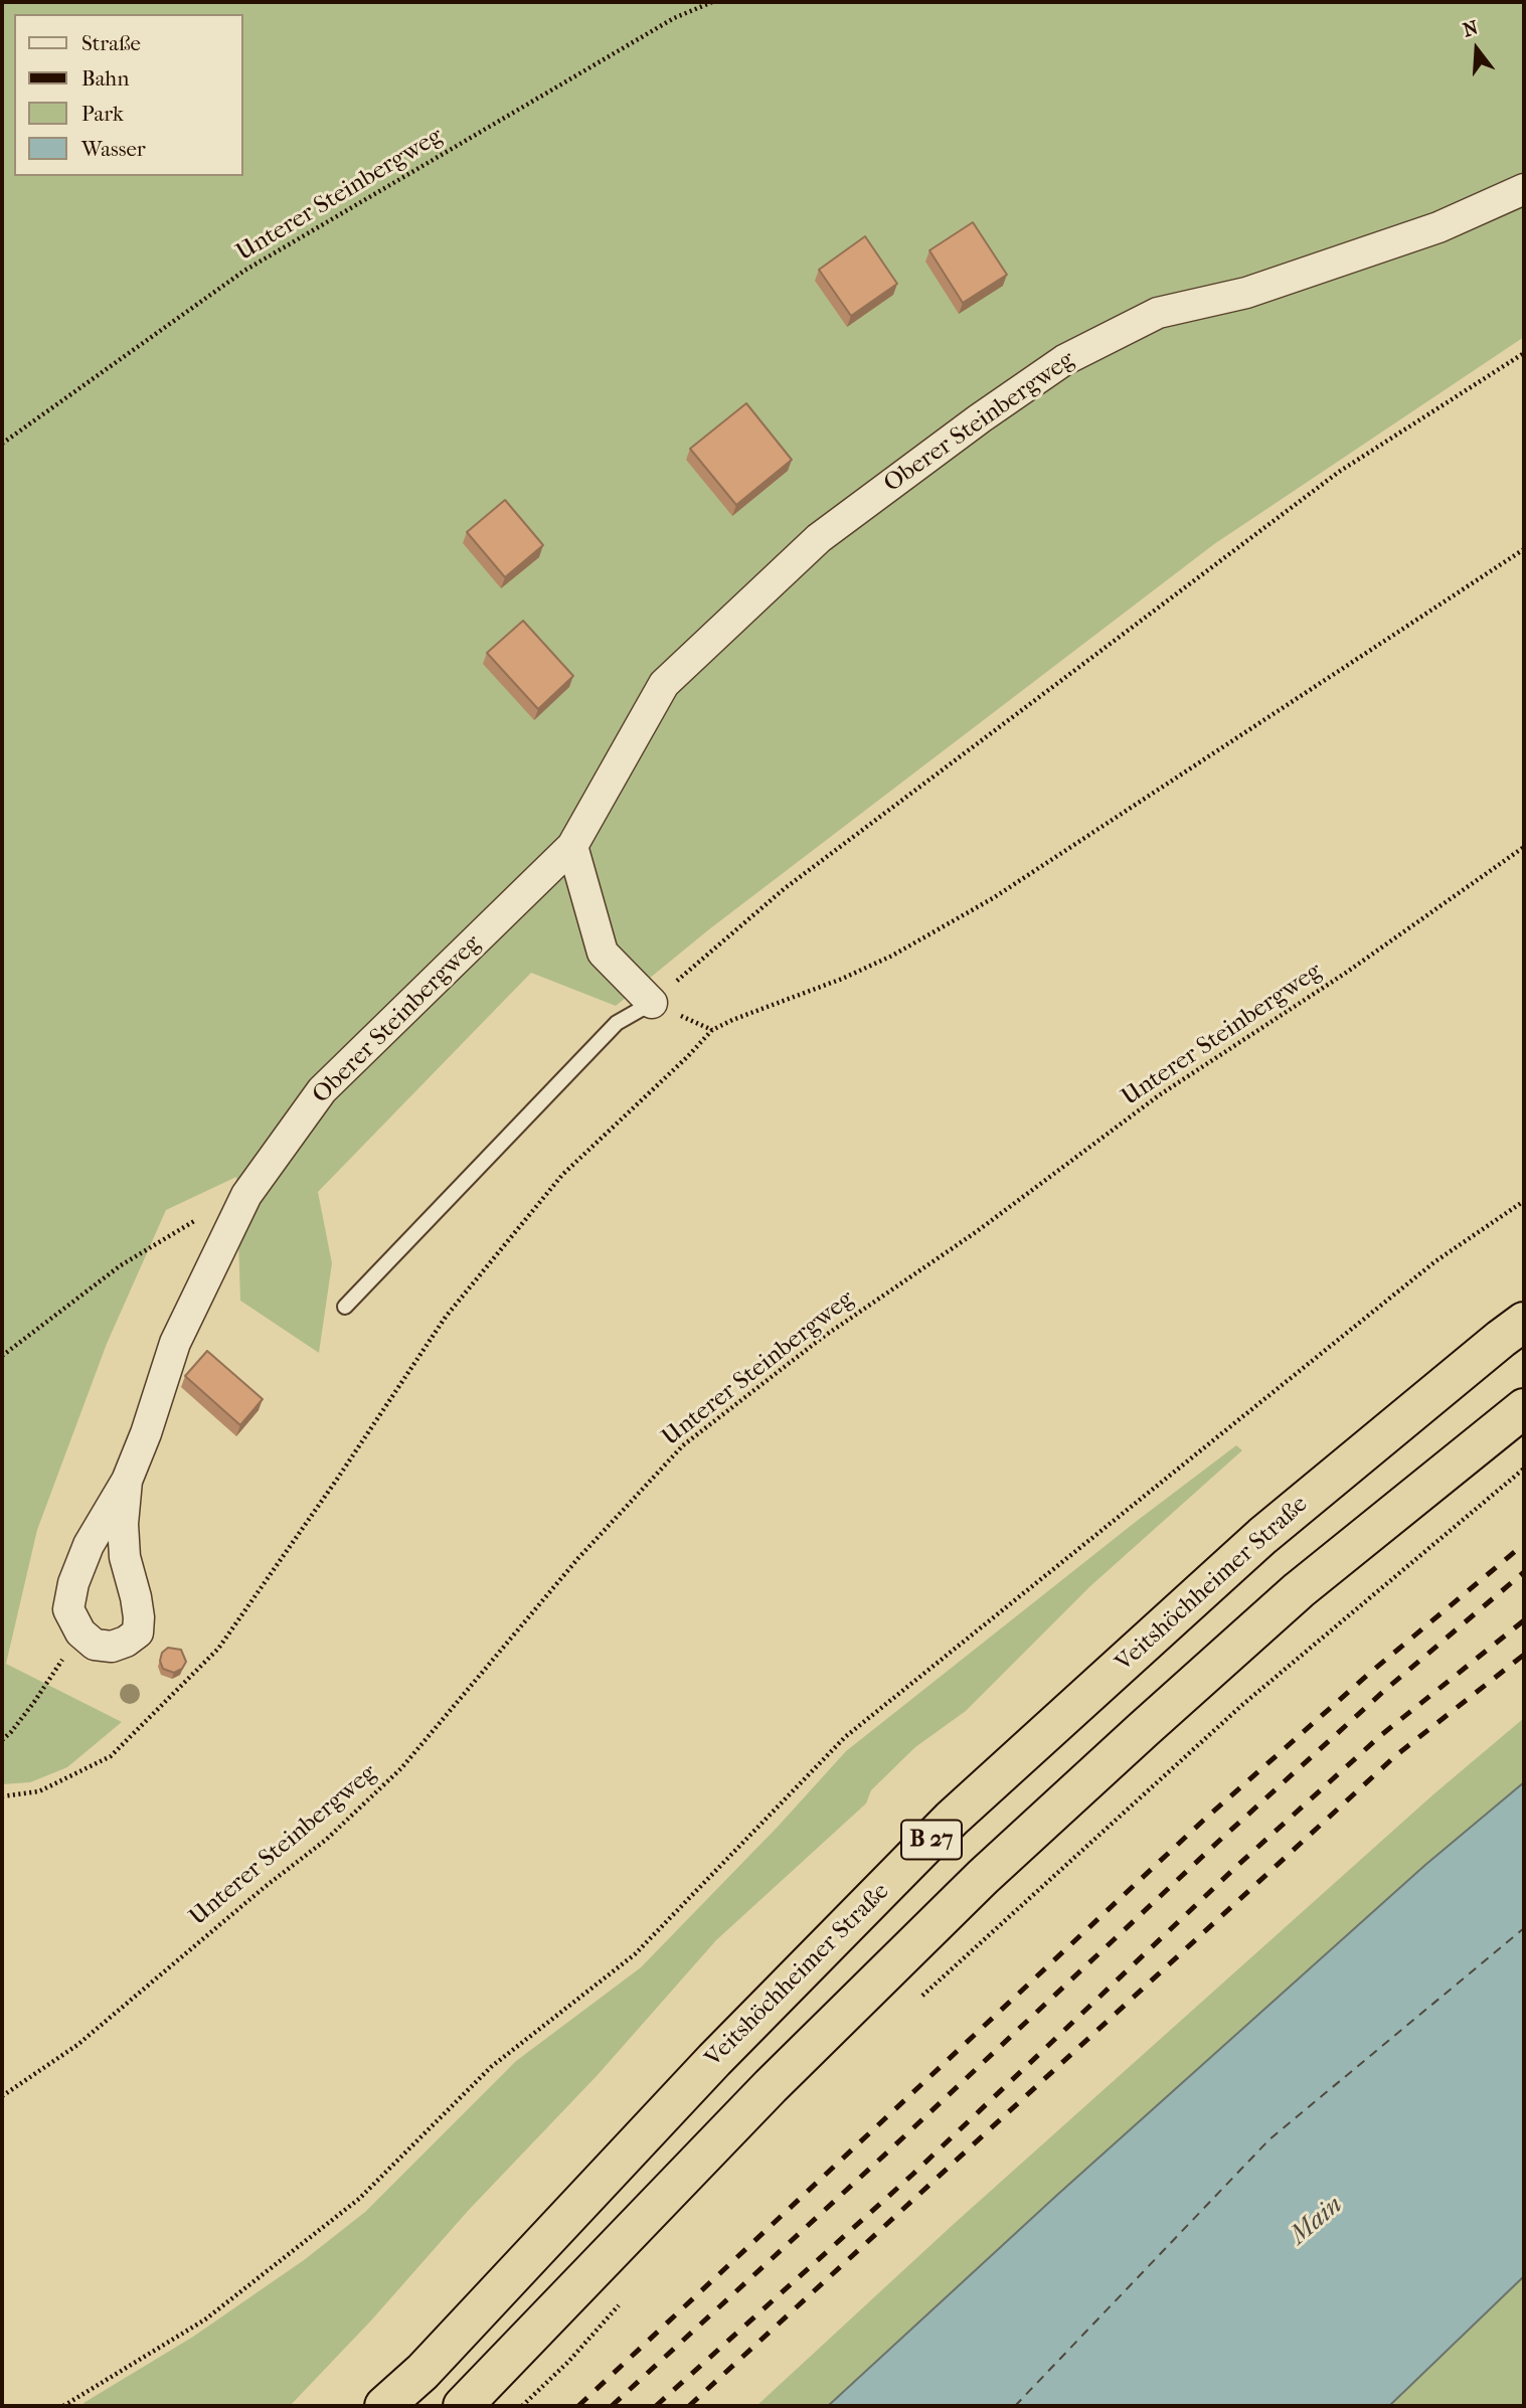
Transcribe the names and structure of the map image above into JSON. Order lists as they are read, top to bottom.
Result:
{
  "streets": {
    "highway": ["Veitshöchheimer Straße", "B 27"],
    "street": ["Oberer Steinbergweg"],
    "path": ["Unterer Steinbergweg"]
  },
  "water": ["Main"],
  "legend": [
    "Straße",
    "Bahn",
    "Park",
    "Wasser"
  ],
  "north": "top"
}
